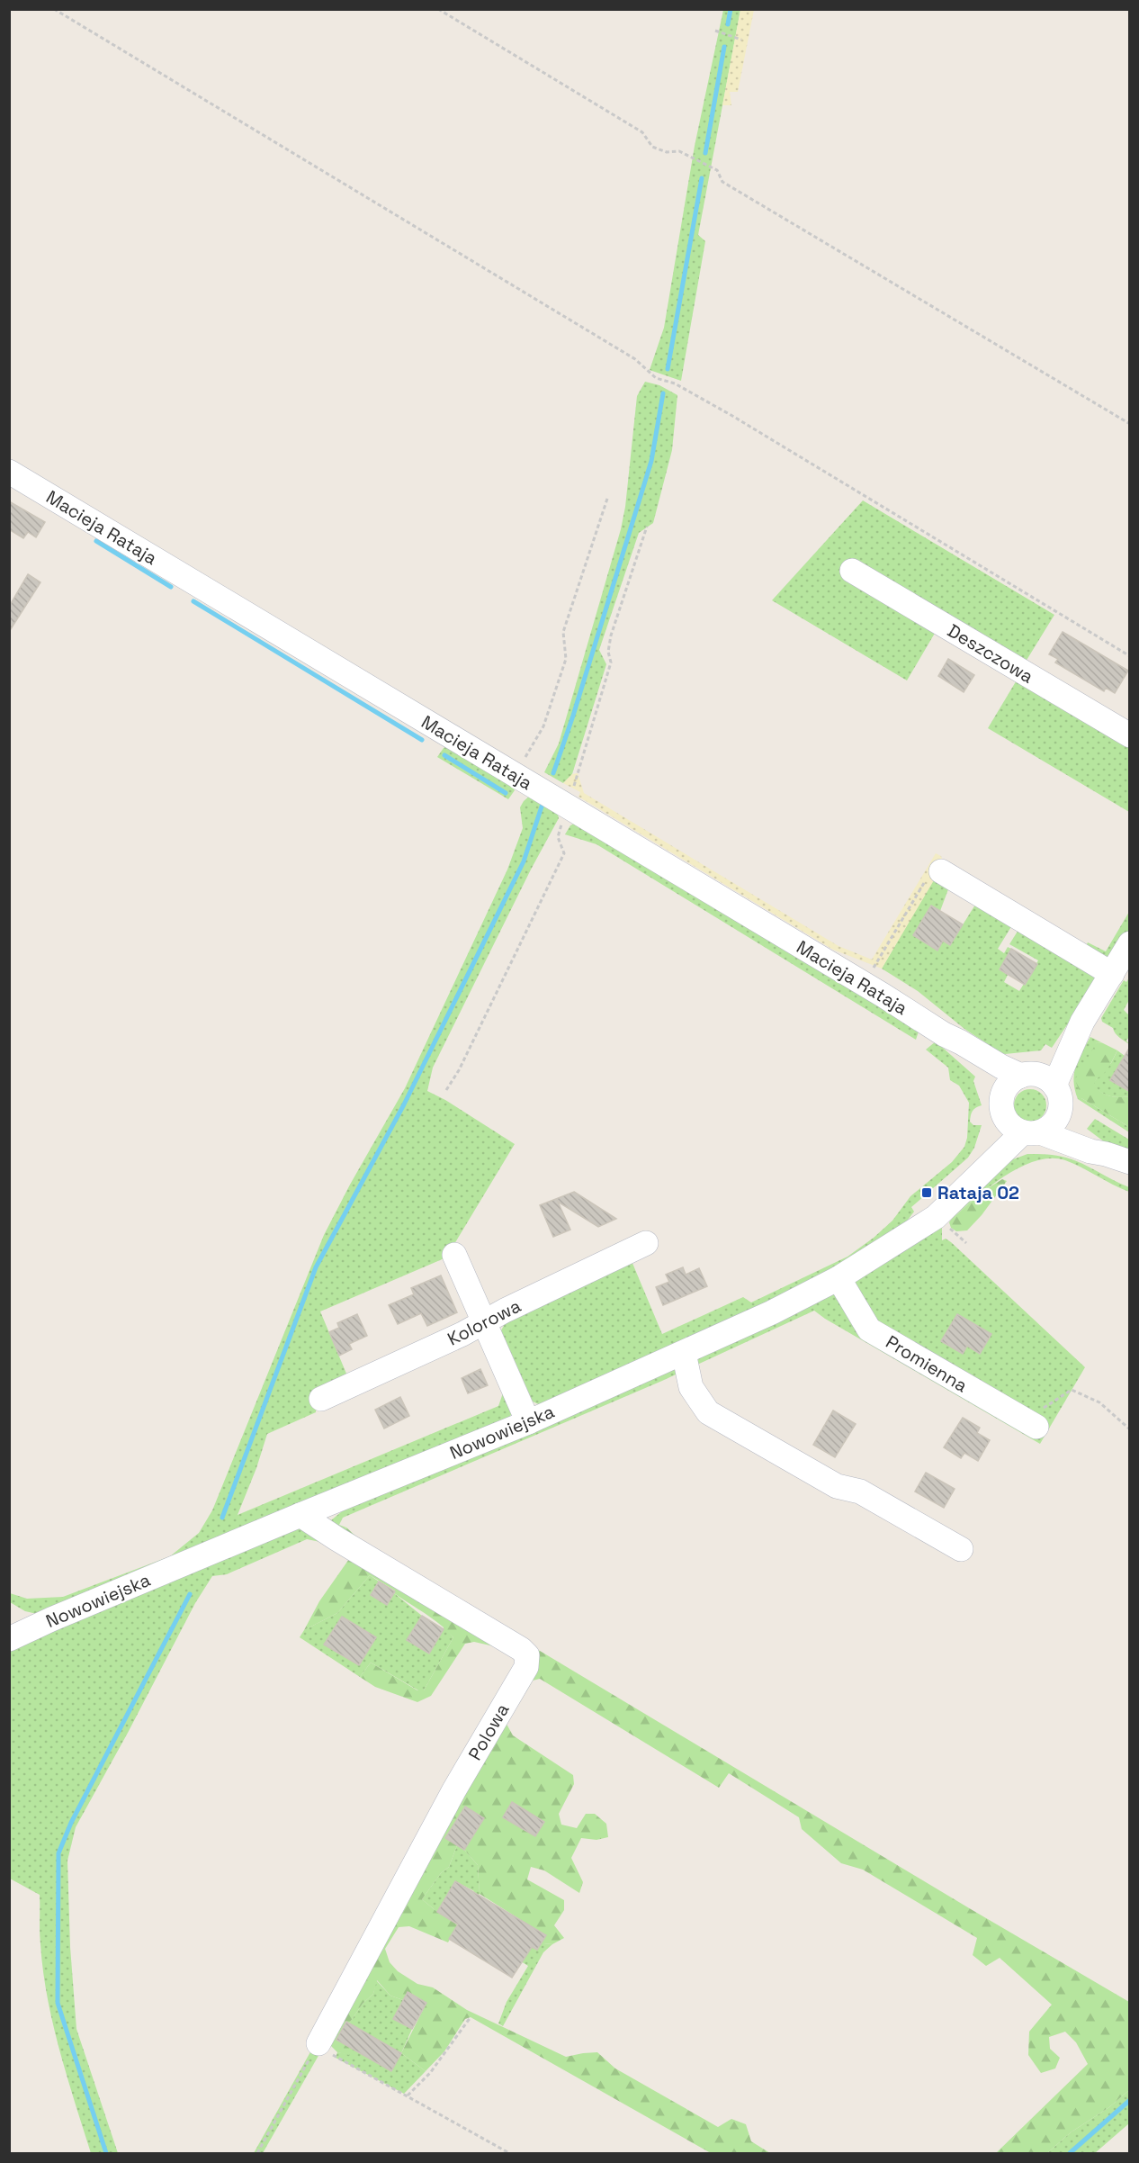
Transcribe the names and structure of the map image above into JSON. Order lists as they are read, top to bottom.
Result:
{
  "streets": {
    "street": [
      "Macieja Rataja",
      "Deszczowa",
      "Kolorowa",
      "Promienna",
      "Nowowiejska",
      "Polowa"
    ]
  },
  "crossings": [
    ["Macieja Rataja", "Nowowiejska"],
    ["Promienna", "Nowowiejska"],
    ["Nowowiejska", "Polowa"]
  ],
  "places": {
    "transit": ["Rataja 02"]
  }
}
